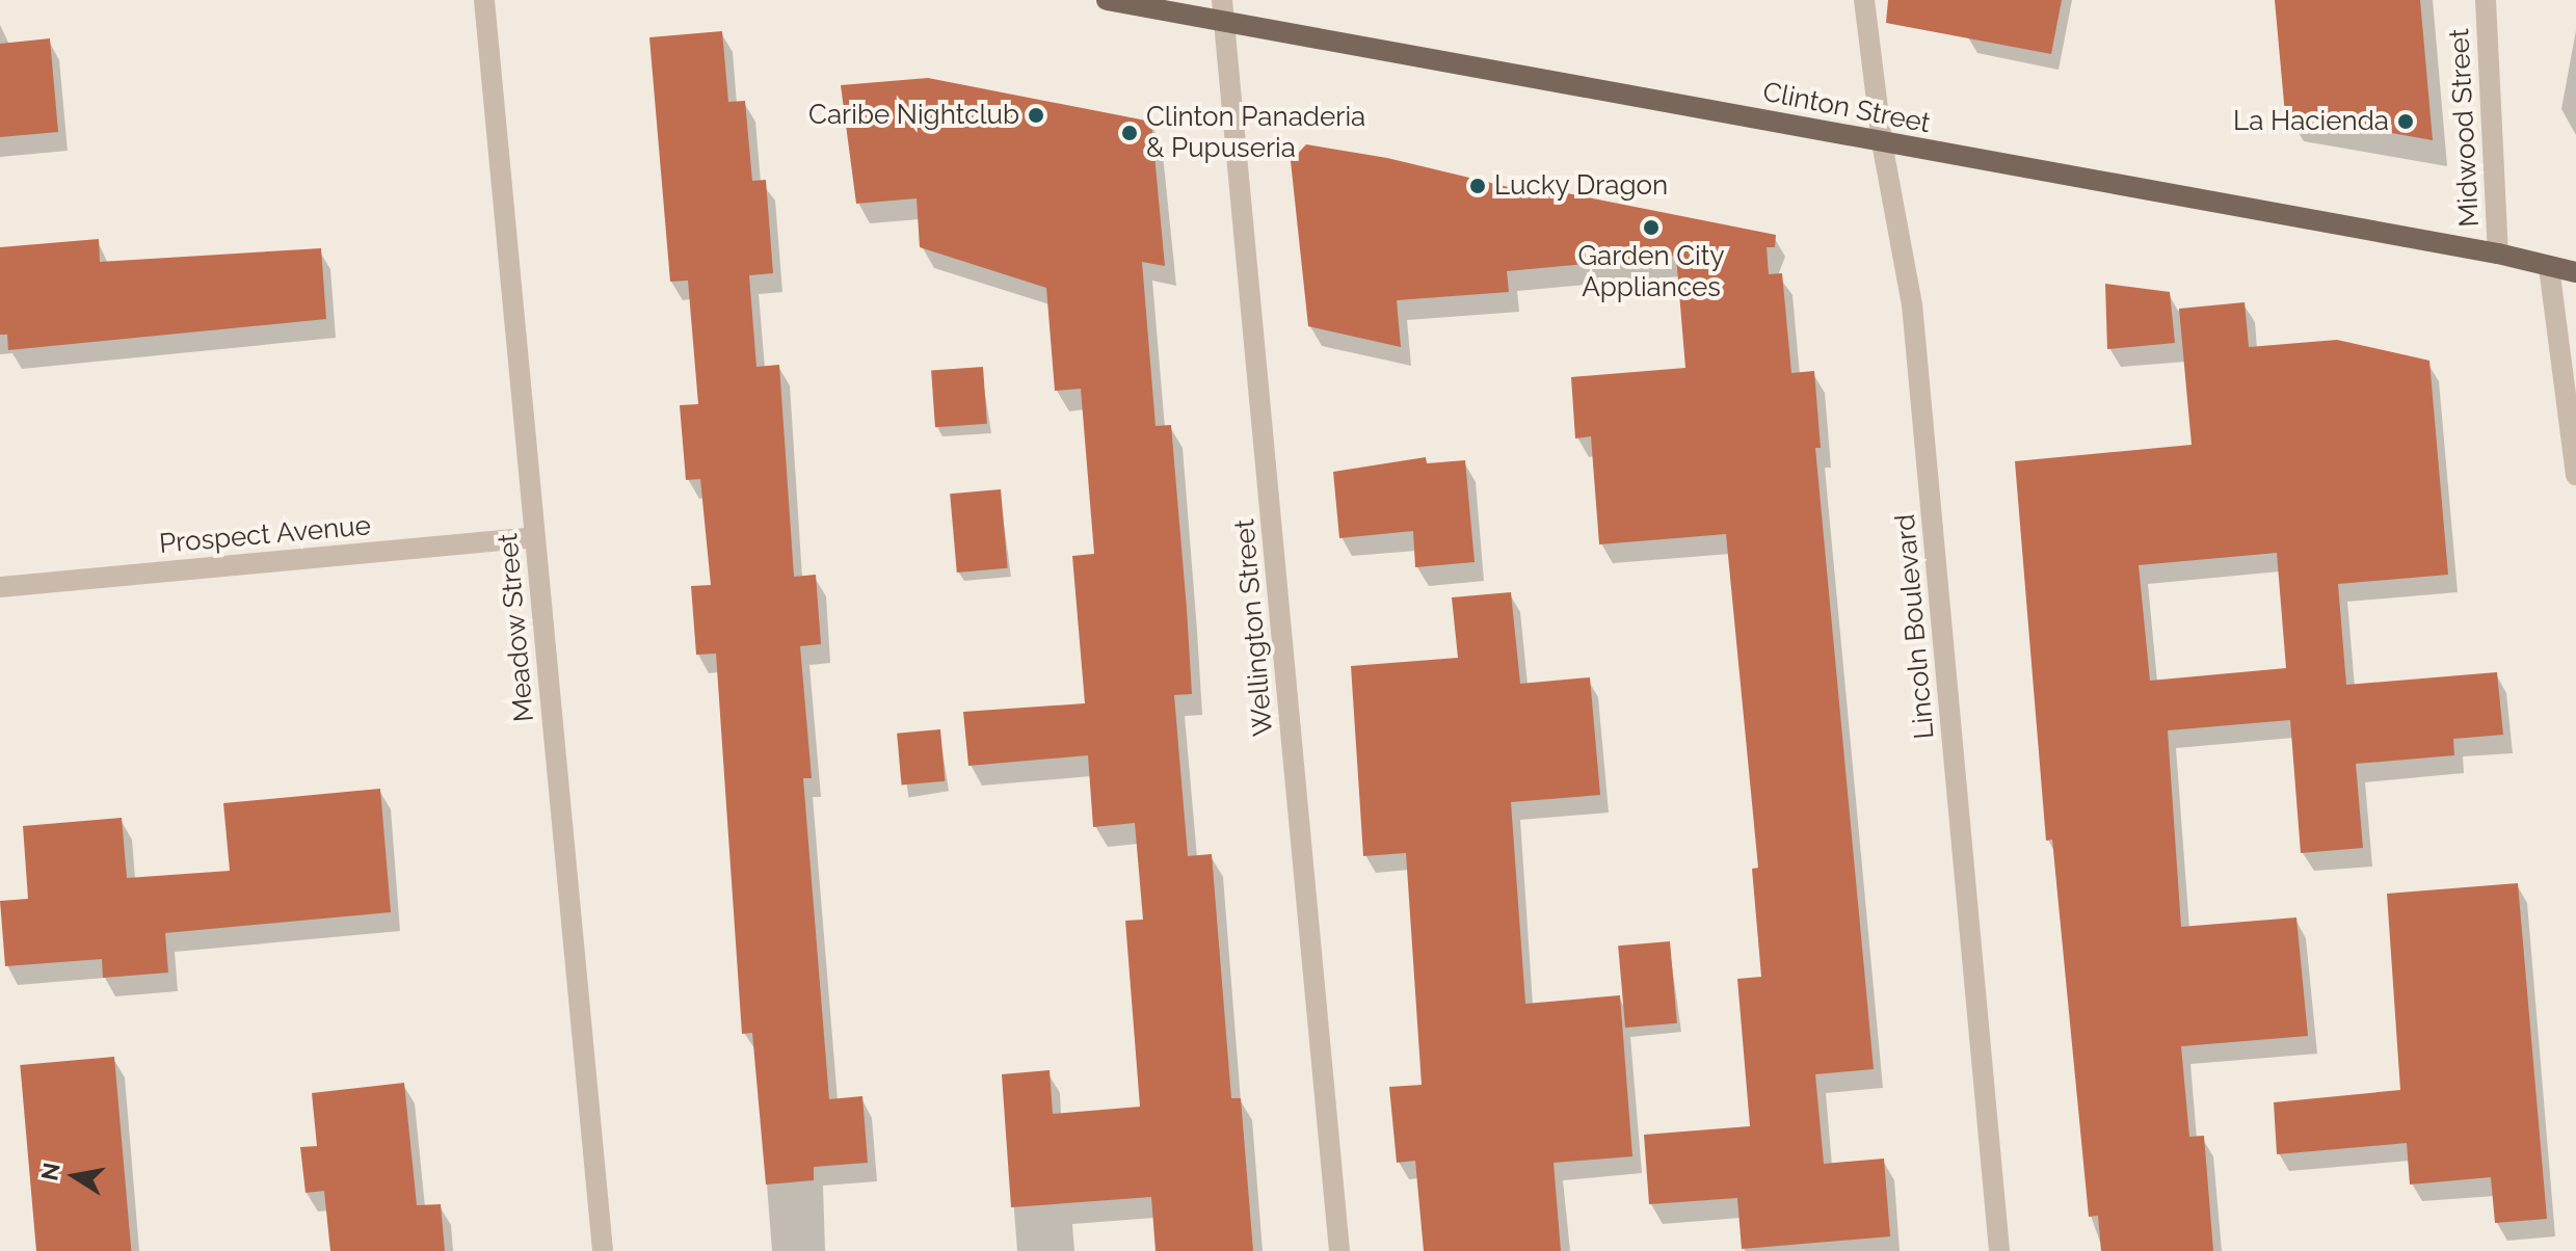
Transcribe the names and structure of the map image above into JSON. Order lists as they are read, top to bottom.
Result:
{
  "streets": {
    "main road": ["Clinton Street"],
    "street": [
      "Midwood Street",
      "Prospect Avenue",
      "Lincoln Boulevard",
      "Meadow Street",
      "Wellington Street"
    ]
  },
  "crossings": [
    ["Clinton Street", "Midwood Street"],
    ["Clinton Street", "Lincoln Boulevard"],
    ["Clinton Street", "Wellington Street"],
    ["Prospect Avenue", "Meadow Street"]
  ],
  "places": [
    "Caribe Nightclub",
    "La Hacienda",
    "Clinton Panaderia & Pupuseria",
    "Lucky Dragon",
    "Garden City Appliances"
  ],
  "north": "left"
}
